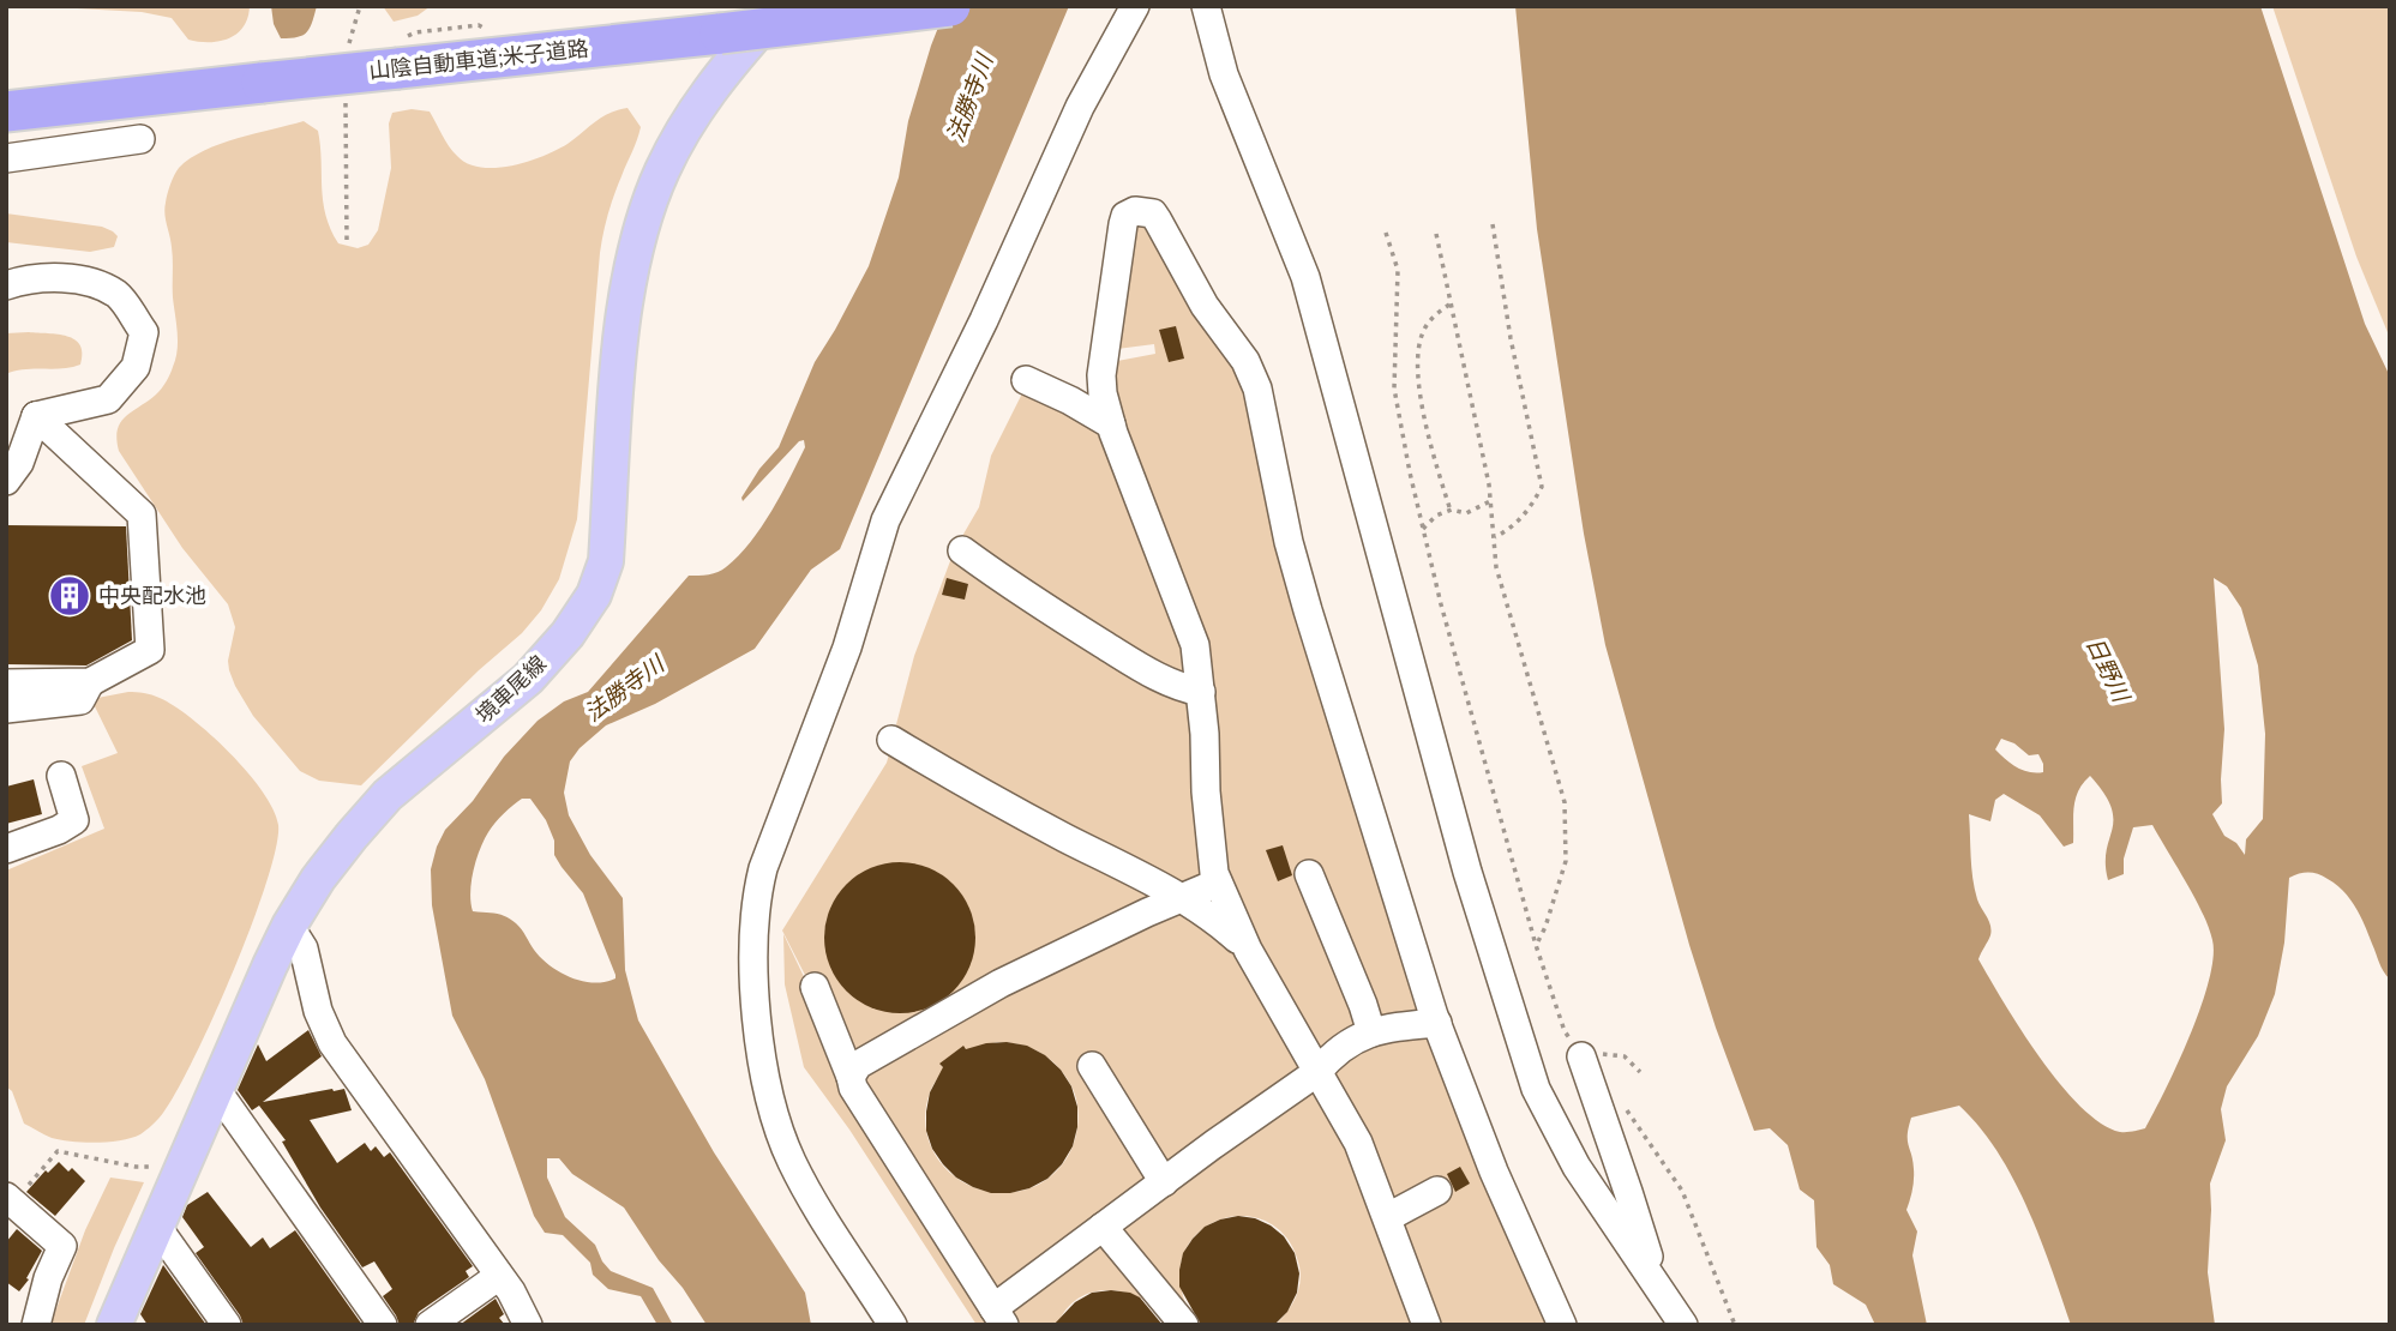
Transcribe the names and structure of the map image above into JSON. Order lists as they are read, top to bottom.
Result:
{
  "streets": {
    "highway": ["山陰自動車道;米子道路"],
    "main road": ["境車尾線"]
  },
  "water": ["法勝寺川", "日野川"],
  "places": {
    "building": ["中央配水池"]
  }
}
